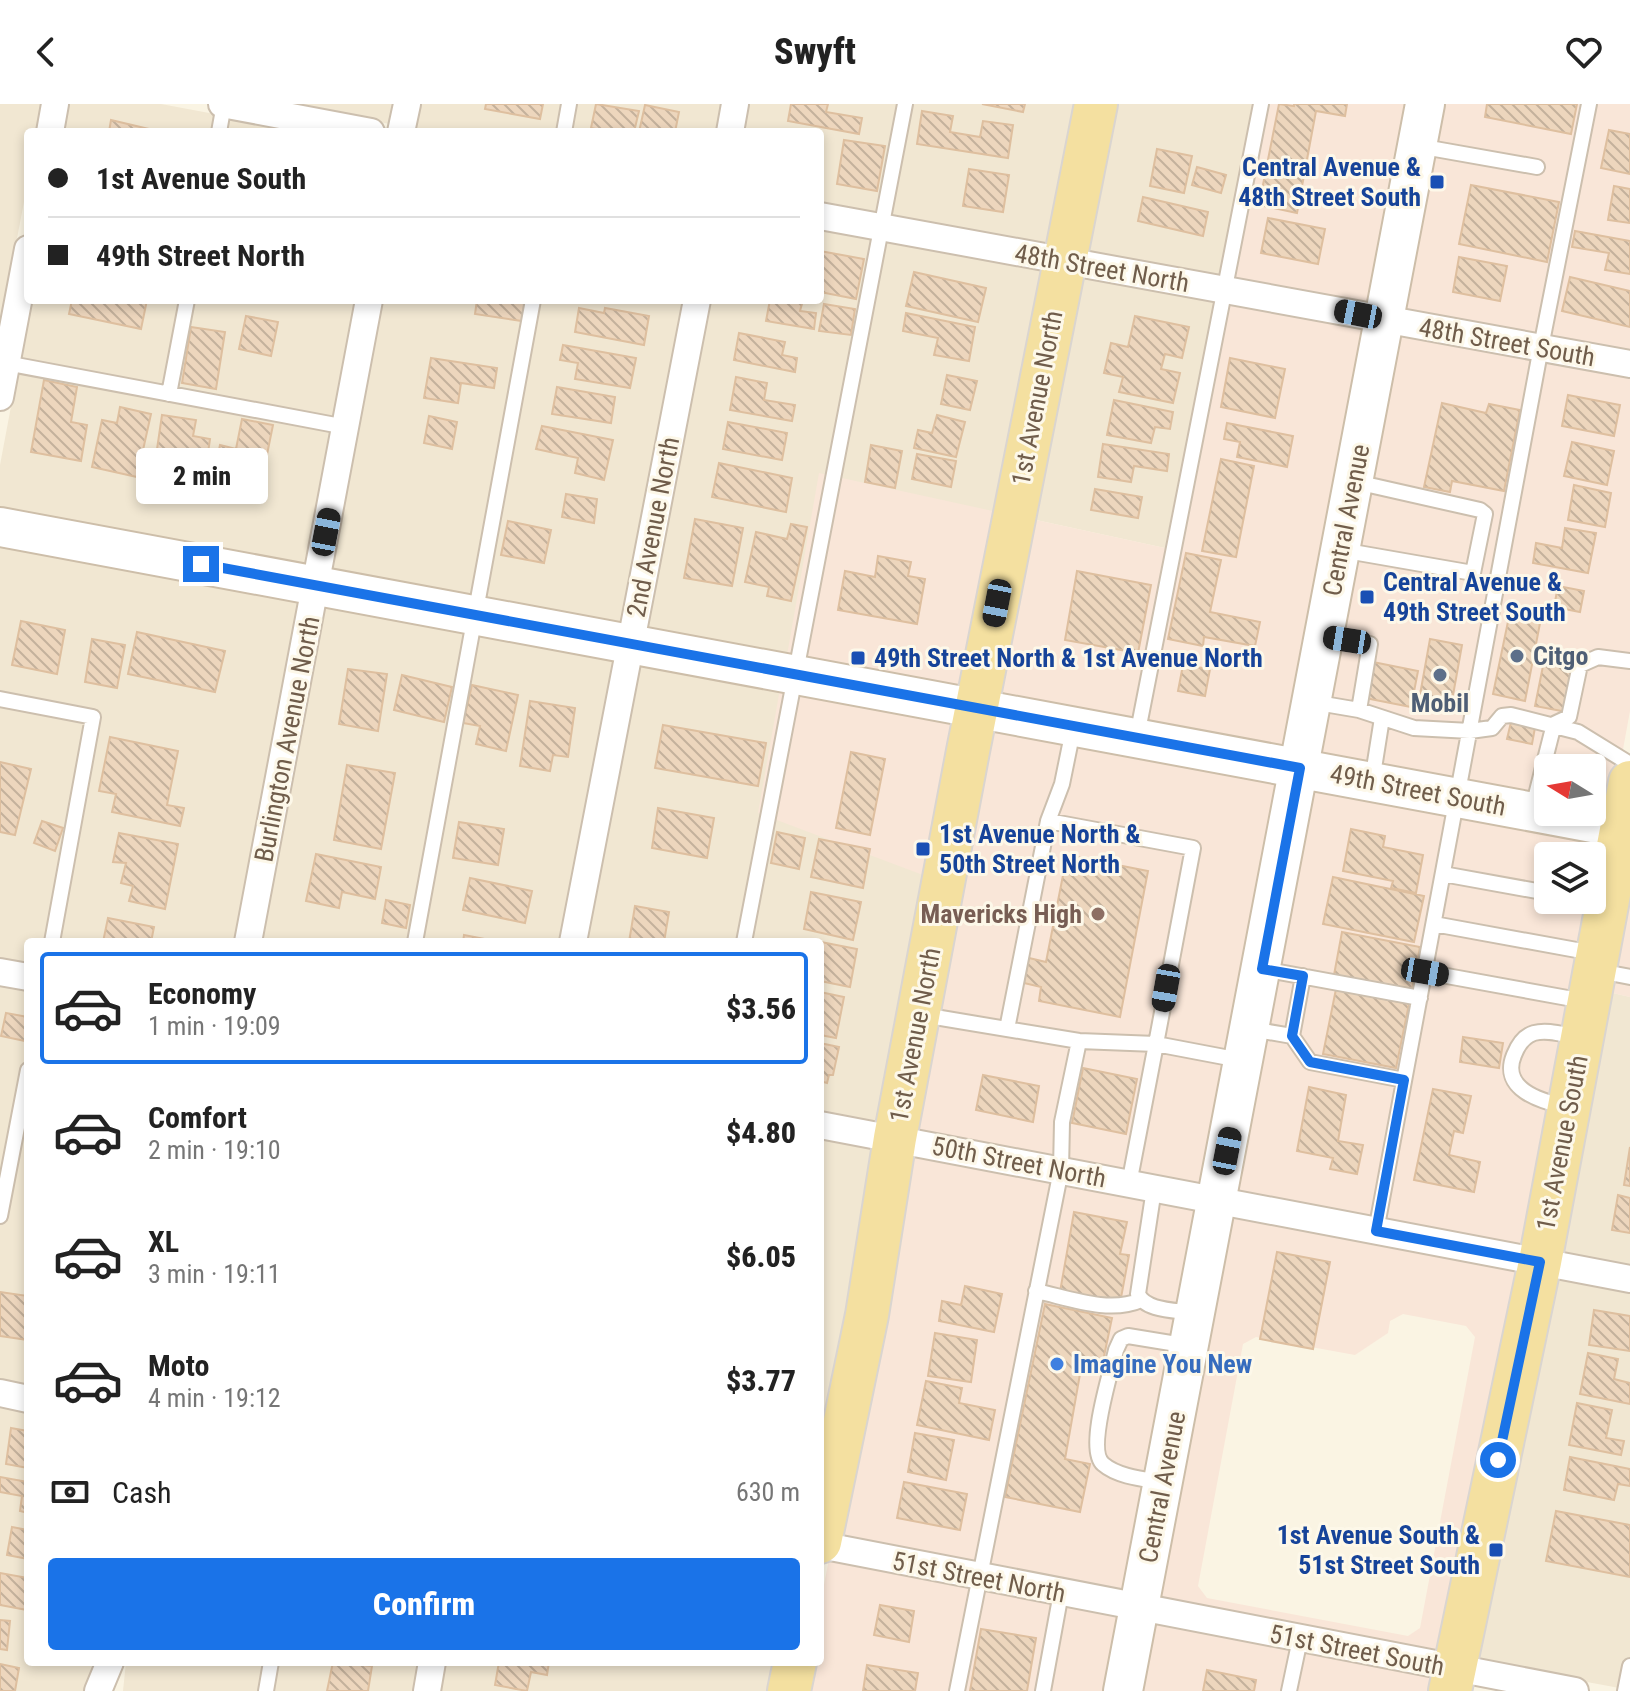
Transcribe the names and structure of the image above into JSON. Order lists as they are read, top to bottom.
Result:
{
  "streets": {
    "main road": [
      "1st Avenue North",
      "Central Avenue",
      "49th Street South",
      "1st Avenue South"
    ],
    "street": [
      "48th Street North",
      "48th Street South",
      "2nd Avenue North",
      "Burlington Avenue North",
      "50th Street North",
      "51st Street North",
      "51st Street South"
    ]
  },
  "crossings": [
    ["48th Street North", "48th Street South"],
    ["48th Street North", "1st Avenue North"],
    ["48th Street North", "Central Avenue"],
    ["48th Street South", "Central Avenue"],
    ["1st Avenue North", "49th Street South"],
    ["1st Avenue North", "50th Street North"],
    ["Central Avenue", "49th Street South"],
    ["Central Avenue", "50th Street North"],
    ["Central Avenue", "51st Street North"],
    ["Central Avenue", "51st Street South"],
    ["2nd Avenue North", "49th Street South"],
    ["Burlington Avenue North", "49th Street South"],
    ["49th Street South", "1st Avenue South"],
    ["1st Avenue South", "50th Street North"],
    ["1st Avenue South", "51st Street South"],
    ["51st Street North", "51st Street South"]
  ],
  "places": {
    "transit": [
      "Central Avenue & 48th Street South",
      "Central Avenue & 49th Street South",
      "49th Street North & 1st Avenue North",
      "1st Avenue North & 50th Street North",
      "1st Avenue South & 51st Street South"
    ],
    "other": [
      "Citgo",
      "Mobil",
      "Mavericks High",
      "Imagine You New"
    ]
  },
  "north": "left",
  "page": {
    "header": "Swyft",
    "banner": ["1st Avenue South", "49th Street North"],
    "bubble": "2 min",
    "list": [
      {
        "name": "Economy",
        "note": "1 min · 19:09",
        "value": "$3.56"
      },
      {
        "name": "Comfort",
        "note": "2 min · 19:10",
        "value": "$4.80"
      },
      {
        "name": "XL",
        "note": "3 min · 19:11",
        "value": "$6.05"
      },
      {
        "name": "Moto",
        "note": "4 min · 19:12",
        "value": "$3.77"
      }
    ],
    "pay": ["Cash", "630 m"],
    "buttons": "Confirm"
  }
}
